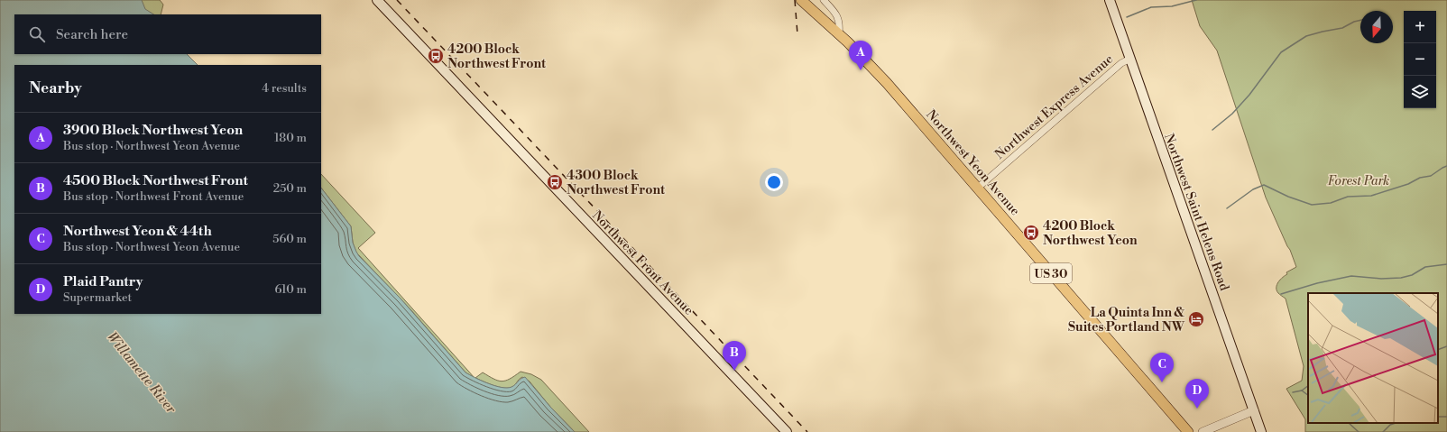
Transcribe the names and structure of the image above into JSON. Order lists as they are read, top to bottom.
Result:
{
  "streets": {
    "highway": ["Northwest Yeon Avenue", "US 30"],
    "main road": ["Northwest Saint Helens Road", "Northwest Front Avenue"],
    "street": ["Northwest Express Avenue"]
  },
  "crossings": [
    ["Northwest Express Avenue", "Northwest Yeon Avenue"],
    ["Northwest Express Avenue", "Northwest Saint Helens Road"]
  ],
  "water": ["Willamette River"],
  "parks": ["Forest Park"],
  "places": {
    "bus stop": ["4200 Block Northwest Front", "4300 Block Northwest Front", "4200 Block Northwest Yeon"],
    "hotel": ["La Quinta Inn & Suites Portland NW"]
  },
  "north": "bottom",
  "page": {
    "map_buttons": ["+", "−"],
    "search": "Search here",
    "pins": [
      "A",
      "B",
      "C",
      "D"
    ],
    "heading": ["Nearby", "4 results"],
    "list": [
      {
        "mark": "A",
        "name": "3900 Block Northwest Yeon",
        "note": "Bus stop · Northwest Yeon Avenue",
        "value": "180 m"
      },
      {
        "mark": "B",
        "name": "4500 Block Northwest Front",
        "note": "Bus stop · Northwest Front Avenue",
        "value": "250 m"
      },
      {
        "mark": "C",
        "name": "Northwest Yeon & 44th",
        "note": "Bus stop · Northwest Yeon Avenue",
        "value": "560 m"
      },
      {
        "mark": "D",
        "name": "Plaid Pantry",
        "note": "Supermarket",
        "value": "610 m"
      }
    ]
  }
}
